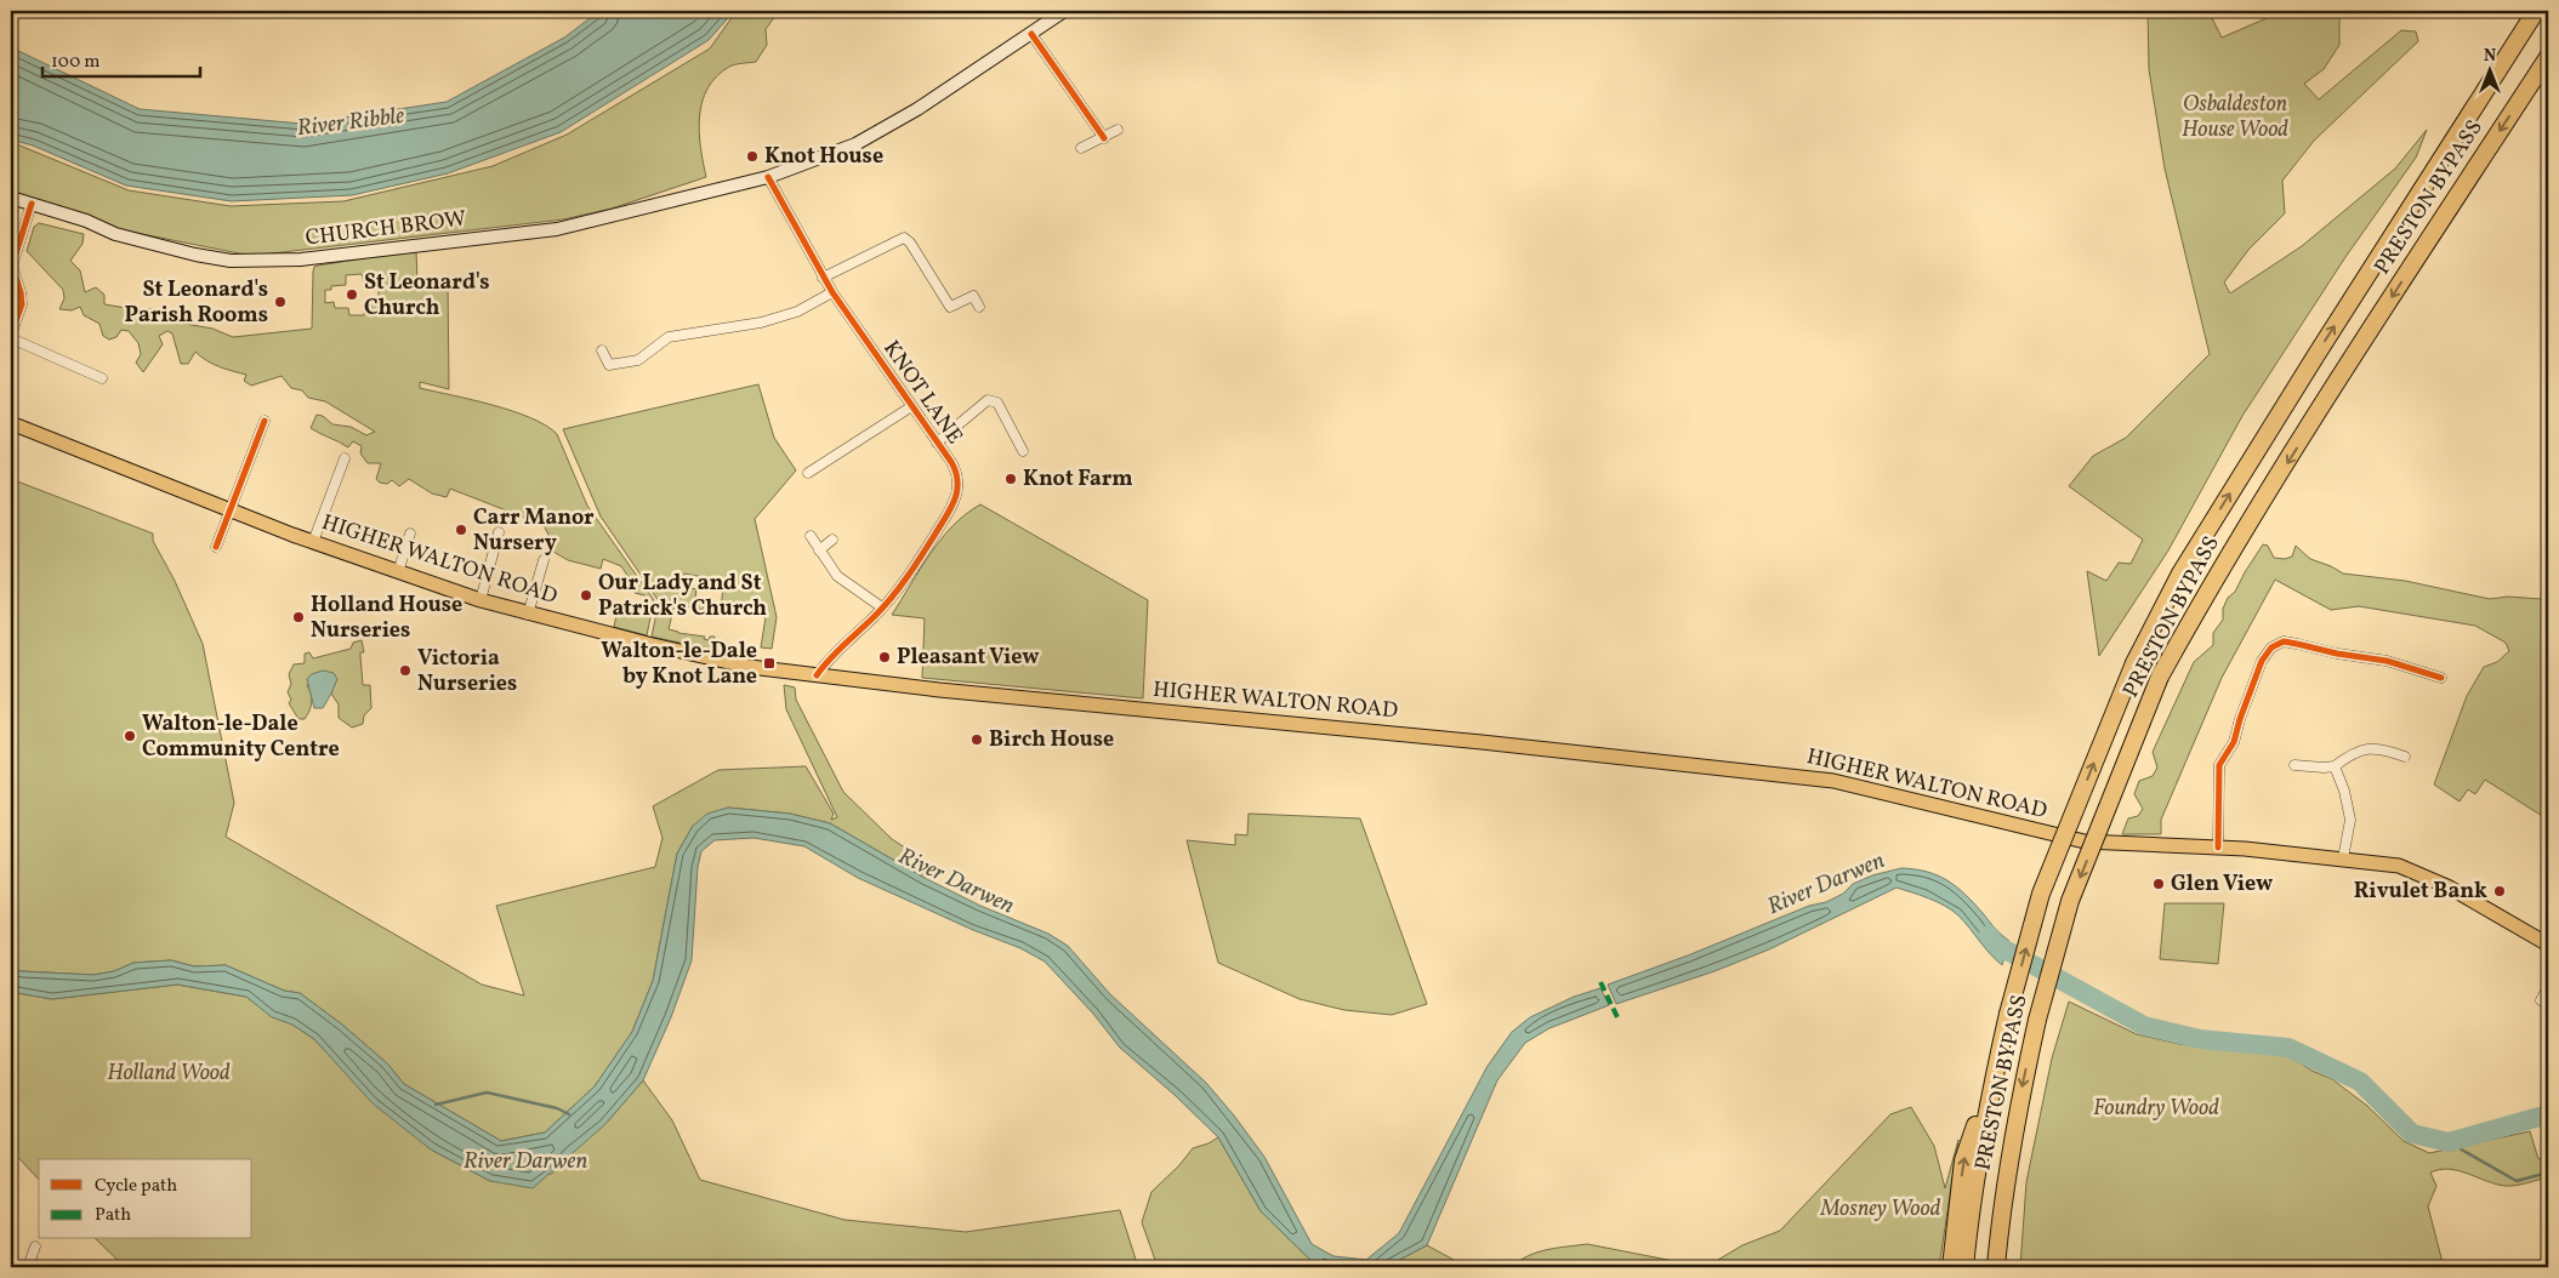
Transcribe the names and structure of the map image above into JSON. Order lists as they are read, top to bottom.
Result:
{
  "streets": {
    "highway": ["PRESTON BYPASS"],
    "main road": ["CHURCH BROW", "HIGHER WALTON ROAD"],
    "street": ["KNOT LANE"]
  },
  "crossings": [
    ["CHURCH BROW", "KNOT LANE"],
    ["KNOT LANE", "HIGHER WALTON ROAD"]
  ],
  "water": ["River Ribble", "River Darwen"],
  "parks": [
    "Osbaldeston House Wood",
    "Holland Wood",
    "Foundry Wood",
    "Mosney Wood"
  ],
  "places": {
    "other": [
      "Knot House",
      "St Leonard's Church",
      "St Leonard's Parish Rooms",
      "Knot Farm",
      "Carr Manor Nursery",
      "Our Lady and St Patrick's Church",
      "Holland House Nurseries",
      "Pleasant View",
      "Victoria Nurseries",
      "Walton-le-Dale Community Centre",
      "Birch House",
      "Glen View",
      "Rivulet Bank"
    ],
    "transit": ["Walton-le-Dale by Knot Lane"]
  },
  "legend": ["Cycle path", "Path"],
  "scale_bar": "100 m",
  "north": "top"
}
